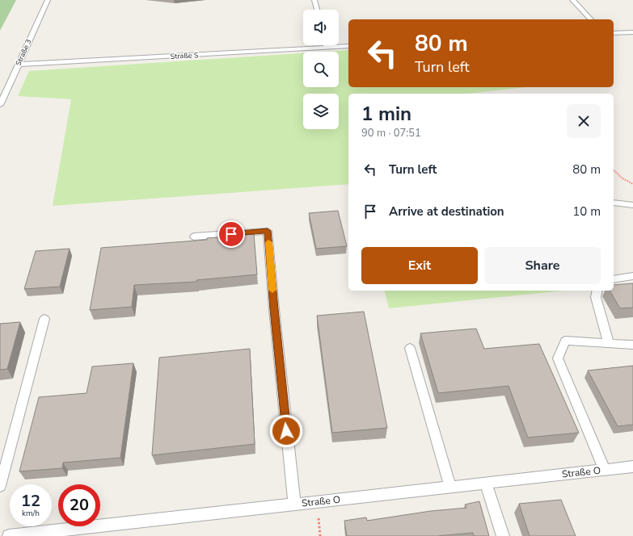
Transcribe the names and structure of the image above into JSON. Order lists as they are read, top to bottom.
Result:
{
  "streets": {
    "lane": ["Straße 3", "Straße S", "Straße O"]
  },
  "crossings": [
    ["Straße 3", "Straße S"]
  ],
  "page": {
    "turn": ["80 m", "Turn left"],
    "heading": ["1 min", "90 m · 07:51"],
    "list": [
      {
        "name": "Turn left",
        "value": "80 m"
      },
      {
        "name": "Arrive at destination",
        "value": "10 m"
      }
    ],
    "buttons": ["Exit", "Share"],
    "speed": "12 km/h",
    "limit": "20"
  }
}
